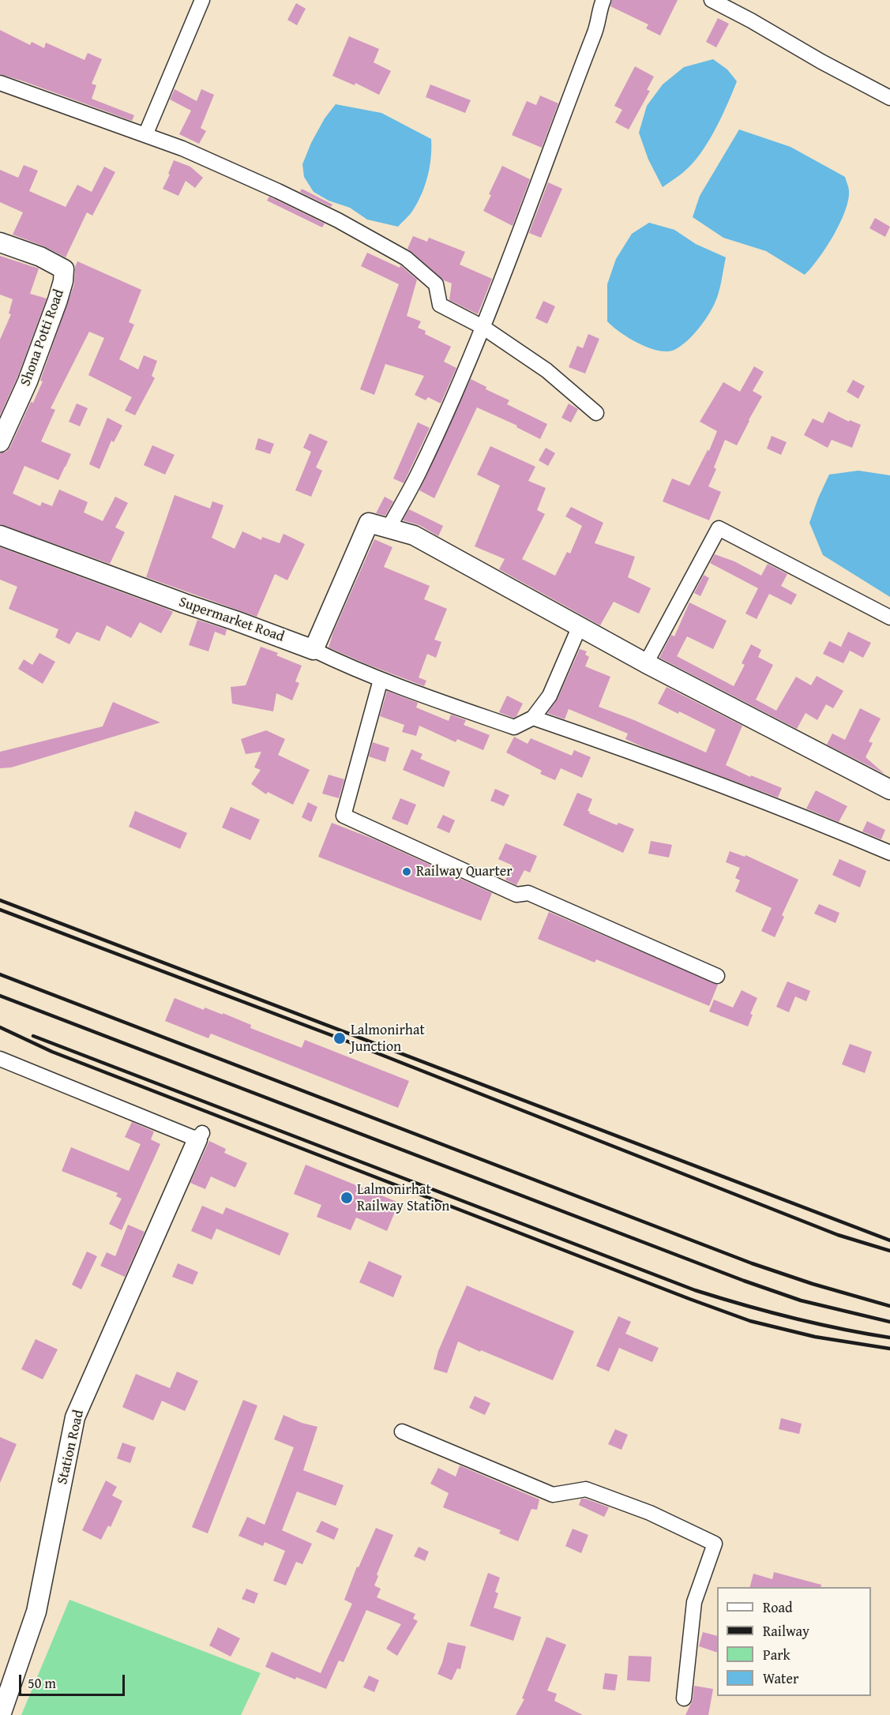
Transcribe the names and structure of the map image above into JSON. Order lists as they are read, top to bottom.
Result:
{
  "streets": {
    "main road": ["Shona Potti Road", "Supermarket Road", "Station Road"]
  },
  "places": ["Railway Quarter", "Lalmonirhat Junction", "Lalmonirhat Railway Station"],
  "legend": [
    "Road",
    "Railway",
    "Park",
    "Water"
  ],
  "scale_bar": "50 m"
}
